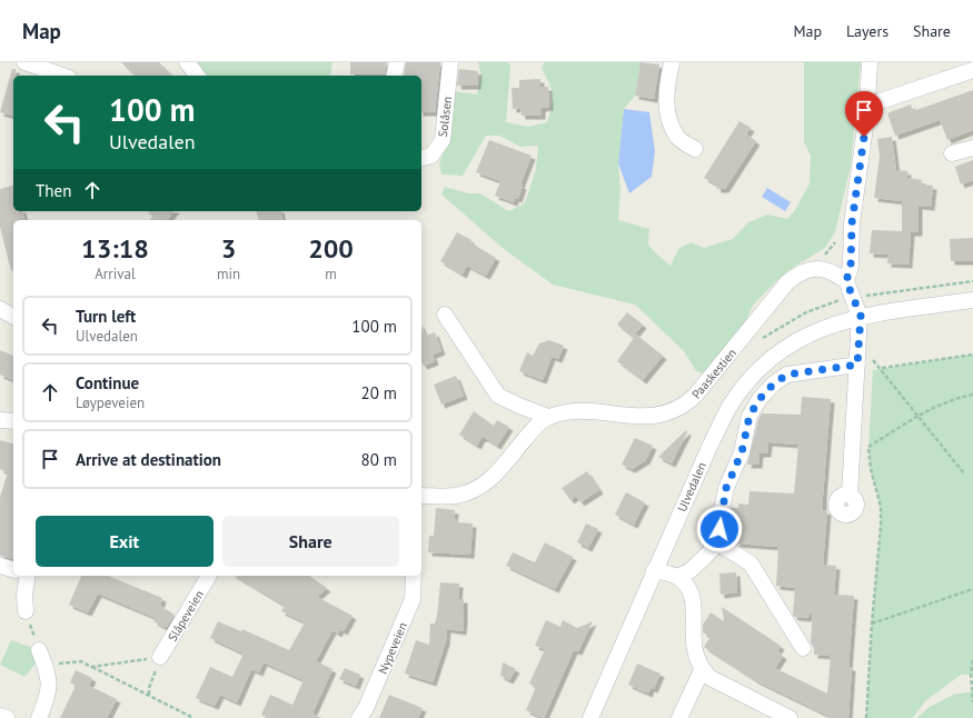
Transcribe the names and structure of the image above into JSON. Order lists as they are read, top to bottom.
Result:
{
  "streets": {
    "street": [
      "Solåsen",
      "Paaskestien",
      "Ulvedalen",
      "Slåpeveien",
      "Nypeveien"
    ]
  },
  "page": {
    "header": "Map",
    "nav": ["Map", "Layers", "Share"],
    "turn": ["100 m", "Ulvedalen"],
    "then": "Then",
    "eta": [
      "13:18",
      "Arrival",
      "3",
      "min",
      "200",
      "m"
    ],
    "list": [
      {
        "name": "Turn left",
        "note": "Ulvedalen",
        "value": "100 m"
      },
      {
        "name": "Continue",
        "note": "Løypeveien",
        "value": "20 m"
      },
      {
        "name": "Arrive at destination",
        "value": "80 m"
      }
    ],
    "buttons": ["Exit", "Share"]
  }
}
